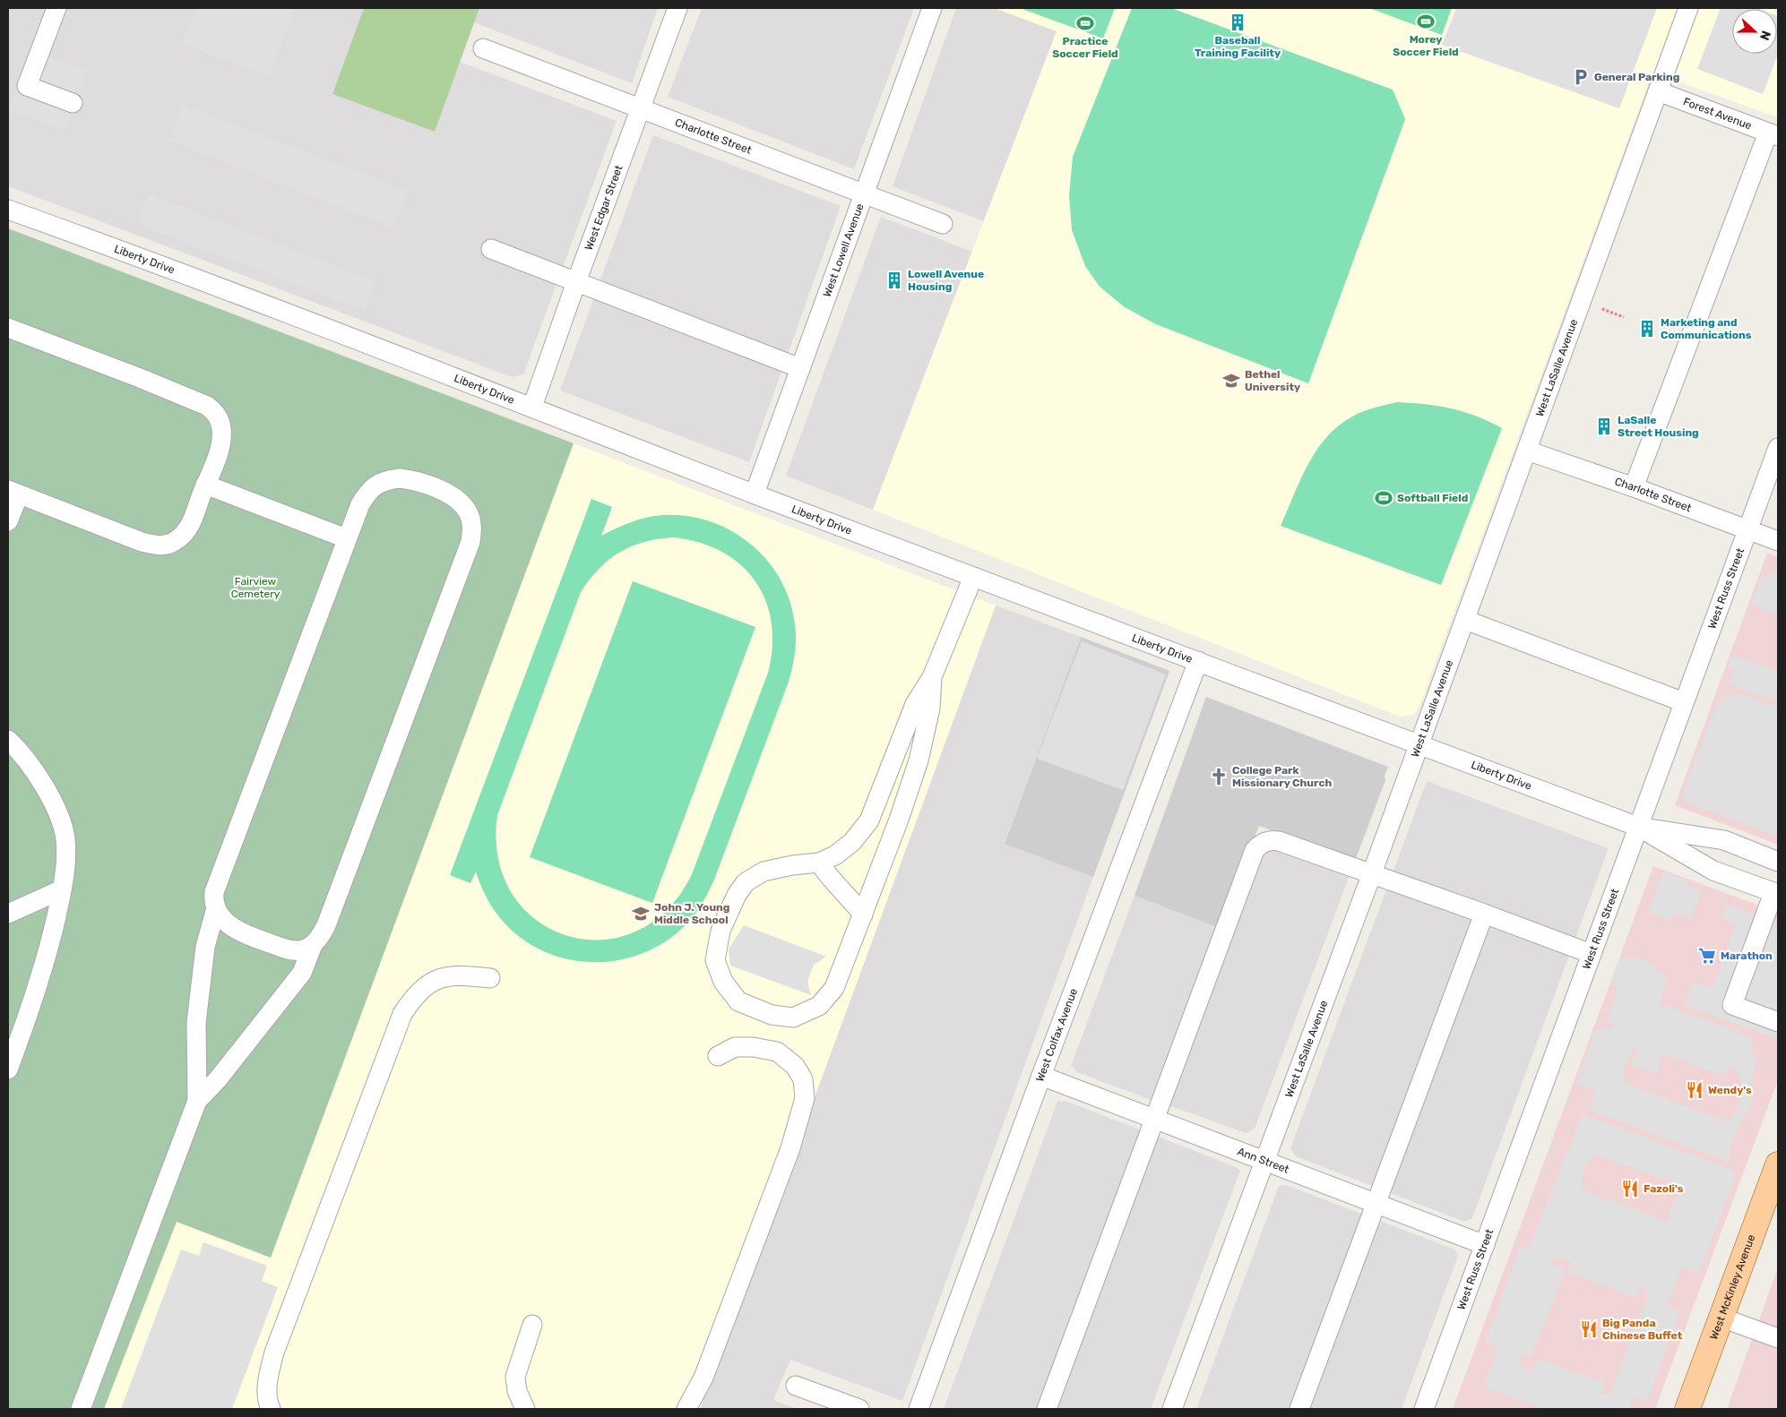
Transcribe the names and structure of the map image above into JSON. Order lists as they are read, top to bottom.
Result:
{
  "streets": {
    "main road": ["West McKinley Avenue"],
    "street": [
      "Forest Avenue",
      "Charlotte Street",
      "West Edgar Street",
      "West Lowell Avenue",
      "Liberty Drive",
      "West LaSalle Avenue",
      "West Russ Street",
      "West Colfax Avenue",
      "Ann Street"
    ]
  },
  "crossings": [
    ["Forest Avenue", "West LaSalle Avenue"],
    ["Charlotte Street", "West Edgar Street"],
    ["Charlotte Street", "West Lowell Avenue"],
    ["Charlotte Street", "West LaSalle Avenue"],
    ["Charlotte Street", "West Russ Street"],
    ["West Edgar Street", "Liberty Drive"],
    ["West Lowell Avenue", "Liberty Drive"],
    ["Liberty Drive", "West LaSalle Avenue"],
    ["Liberty Drive", "West Russ Street"],
    ["Liberty Drive", "West Colfax Avenue"],
    ["West LaSalle Avenue", "Ann Street"],
    ["West Russ Street", "Ann Street"],
    ["West Colfax Avenue", "Ann Street"]
  ],
  "parks": ["Fairview Cemetery"],
  "places": {
    "sports": ["Morey Soccer Field", "Practice Soccer Field", "Softball Field"],
    "building": [
      "Baseball Training Facility",
      "Lowell Avenue Housing",
      "Marketing and Communications",
      "LaSalle Street Housing"
    ],
    "parking": ["General Parking"],
    "school or university": ["Bethel University", "John J. Young Middle School"],
    "church": ["College Park Missionary Church"],
    "supermarket": ["Marathon"],
    "restaurant": ["Wendy's", "Fazoli's", "Big Panda Chinese Buffet"]
  },
  "north": "right"
}
